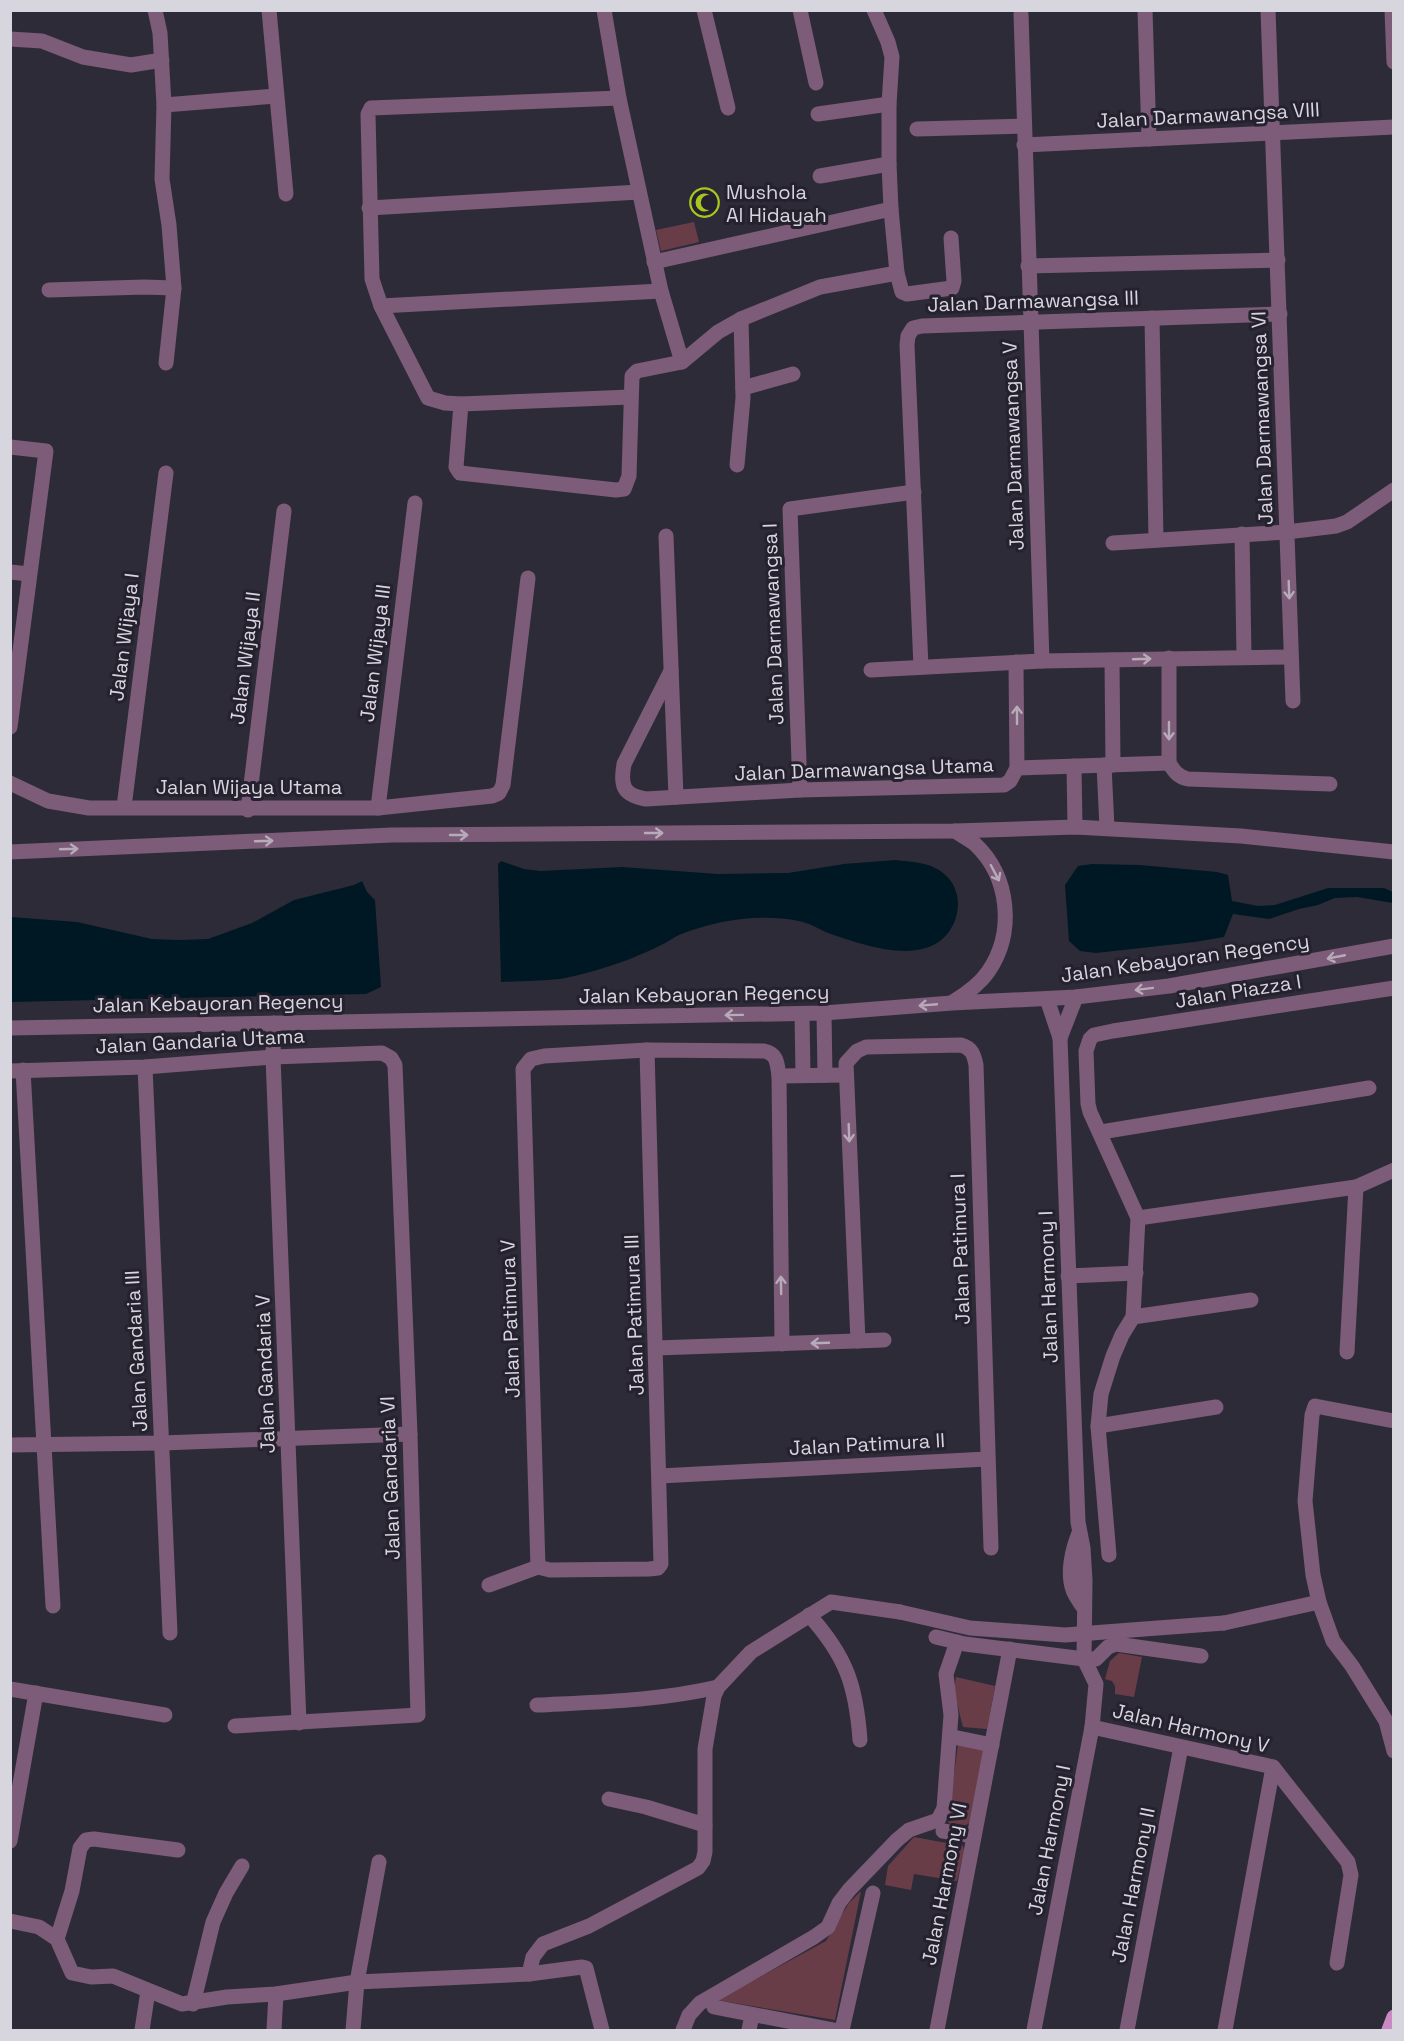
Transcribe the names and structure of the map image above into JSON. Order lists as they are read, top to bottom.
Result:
{
  "streets": {
    "street": [
      "Jalan Darmawangsa VIII",
      "Jalan Darmawangsa III",
      "Jalan Darmawangsa VI",
      "Jalan Darmawangsa V",
      "Jalan Darmawangsa I",
      "Jalan Wijaya I",
      "Jalan Wijaya III",
      "Jalan Wijaya II",
      "Jalan Darmawangsa Utama",
      "Jalan Wijaya Utama",
      "Jalan Kebayoran Regency",
      "Jalan Piazza I",
      "Jalan Gandaria Utama",
      "Jalan Patimura I",
      "Jalan Harmony I",
      "Jalan Patimura III",
      "Jalan Patimura V",
      "Jalan Gandaria III",
      "Jalan Gandaria V",
      "Jalan Patimura II",
      "Jalan Gandaria VI",
      "Jalan Harmony V",
      "Jalan Harmony VI",
      "Jalan Harmony II"
    ]
  },
  "crossings": [
    ["Jalan Darmawangsa VIII", "Jalan Darmawangsa VI"],
    ["Jalan Darmawangsa VIII", "Jalan Darmawangsa V"],
    ["Jalan Darmawangsa III", "Jalan Darmawangsa VI"],
    ["Jalan Darmawangsa III", "Jalan Darmawangsa V"],
    ["Jalan Darmawangsa III", "Jalan Darmawangsa I"],
    ["Jalan Darmawangsa I", "Jalan Darmawangsa Utama"],
    ["Jalan Wijaya I", "Jalan Wijaya Utama"],
    ["Jalan Wijaya III", "Jalan Wijaya Utama"],
    ["Jalan Wijaya II", "Jalan Wijaya Utama"],
    ["Jalan Kebayoran Regency", "Jalan Harmony I"],
    ["Jalan Kebayoran Regency", "Jalan Gandaria V"],
    ["Jalan Gandaria Utama", "Jalan Gandaria III"],
    ["Jalan Gandaria Utama", "Jalan Gandaria V"],
    ["Jalan Gandaria Utama", "Jalan Gandaria VI"],
    ["Jalan Patimura I", "Jalan Patimura II"],
    ["Jalan Harmony I", "Jalan Harmony V"],
    ["Jalan Patimura III", "Jalan Patimura V"],
    ["Jalan Patimura III", "Jalan Patimura II"],
    ["Jalan Gandaria V", "Jalan Gandaria VI"],
    ["Jalan Harmony V", "Jalan Harmony II"]
  ],
  "places": {
    "mosque": ["Mushola Al Hidayah"]
  }
}
